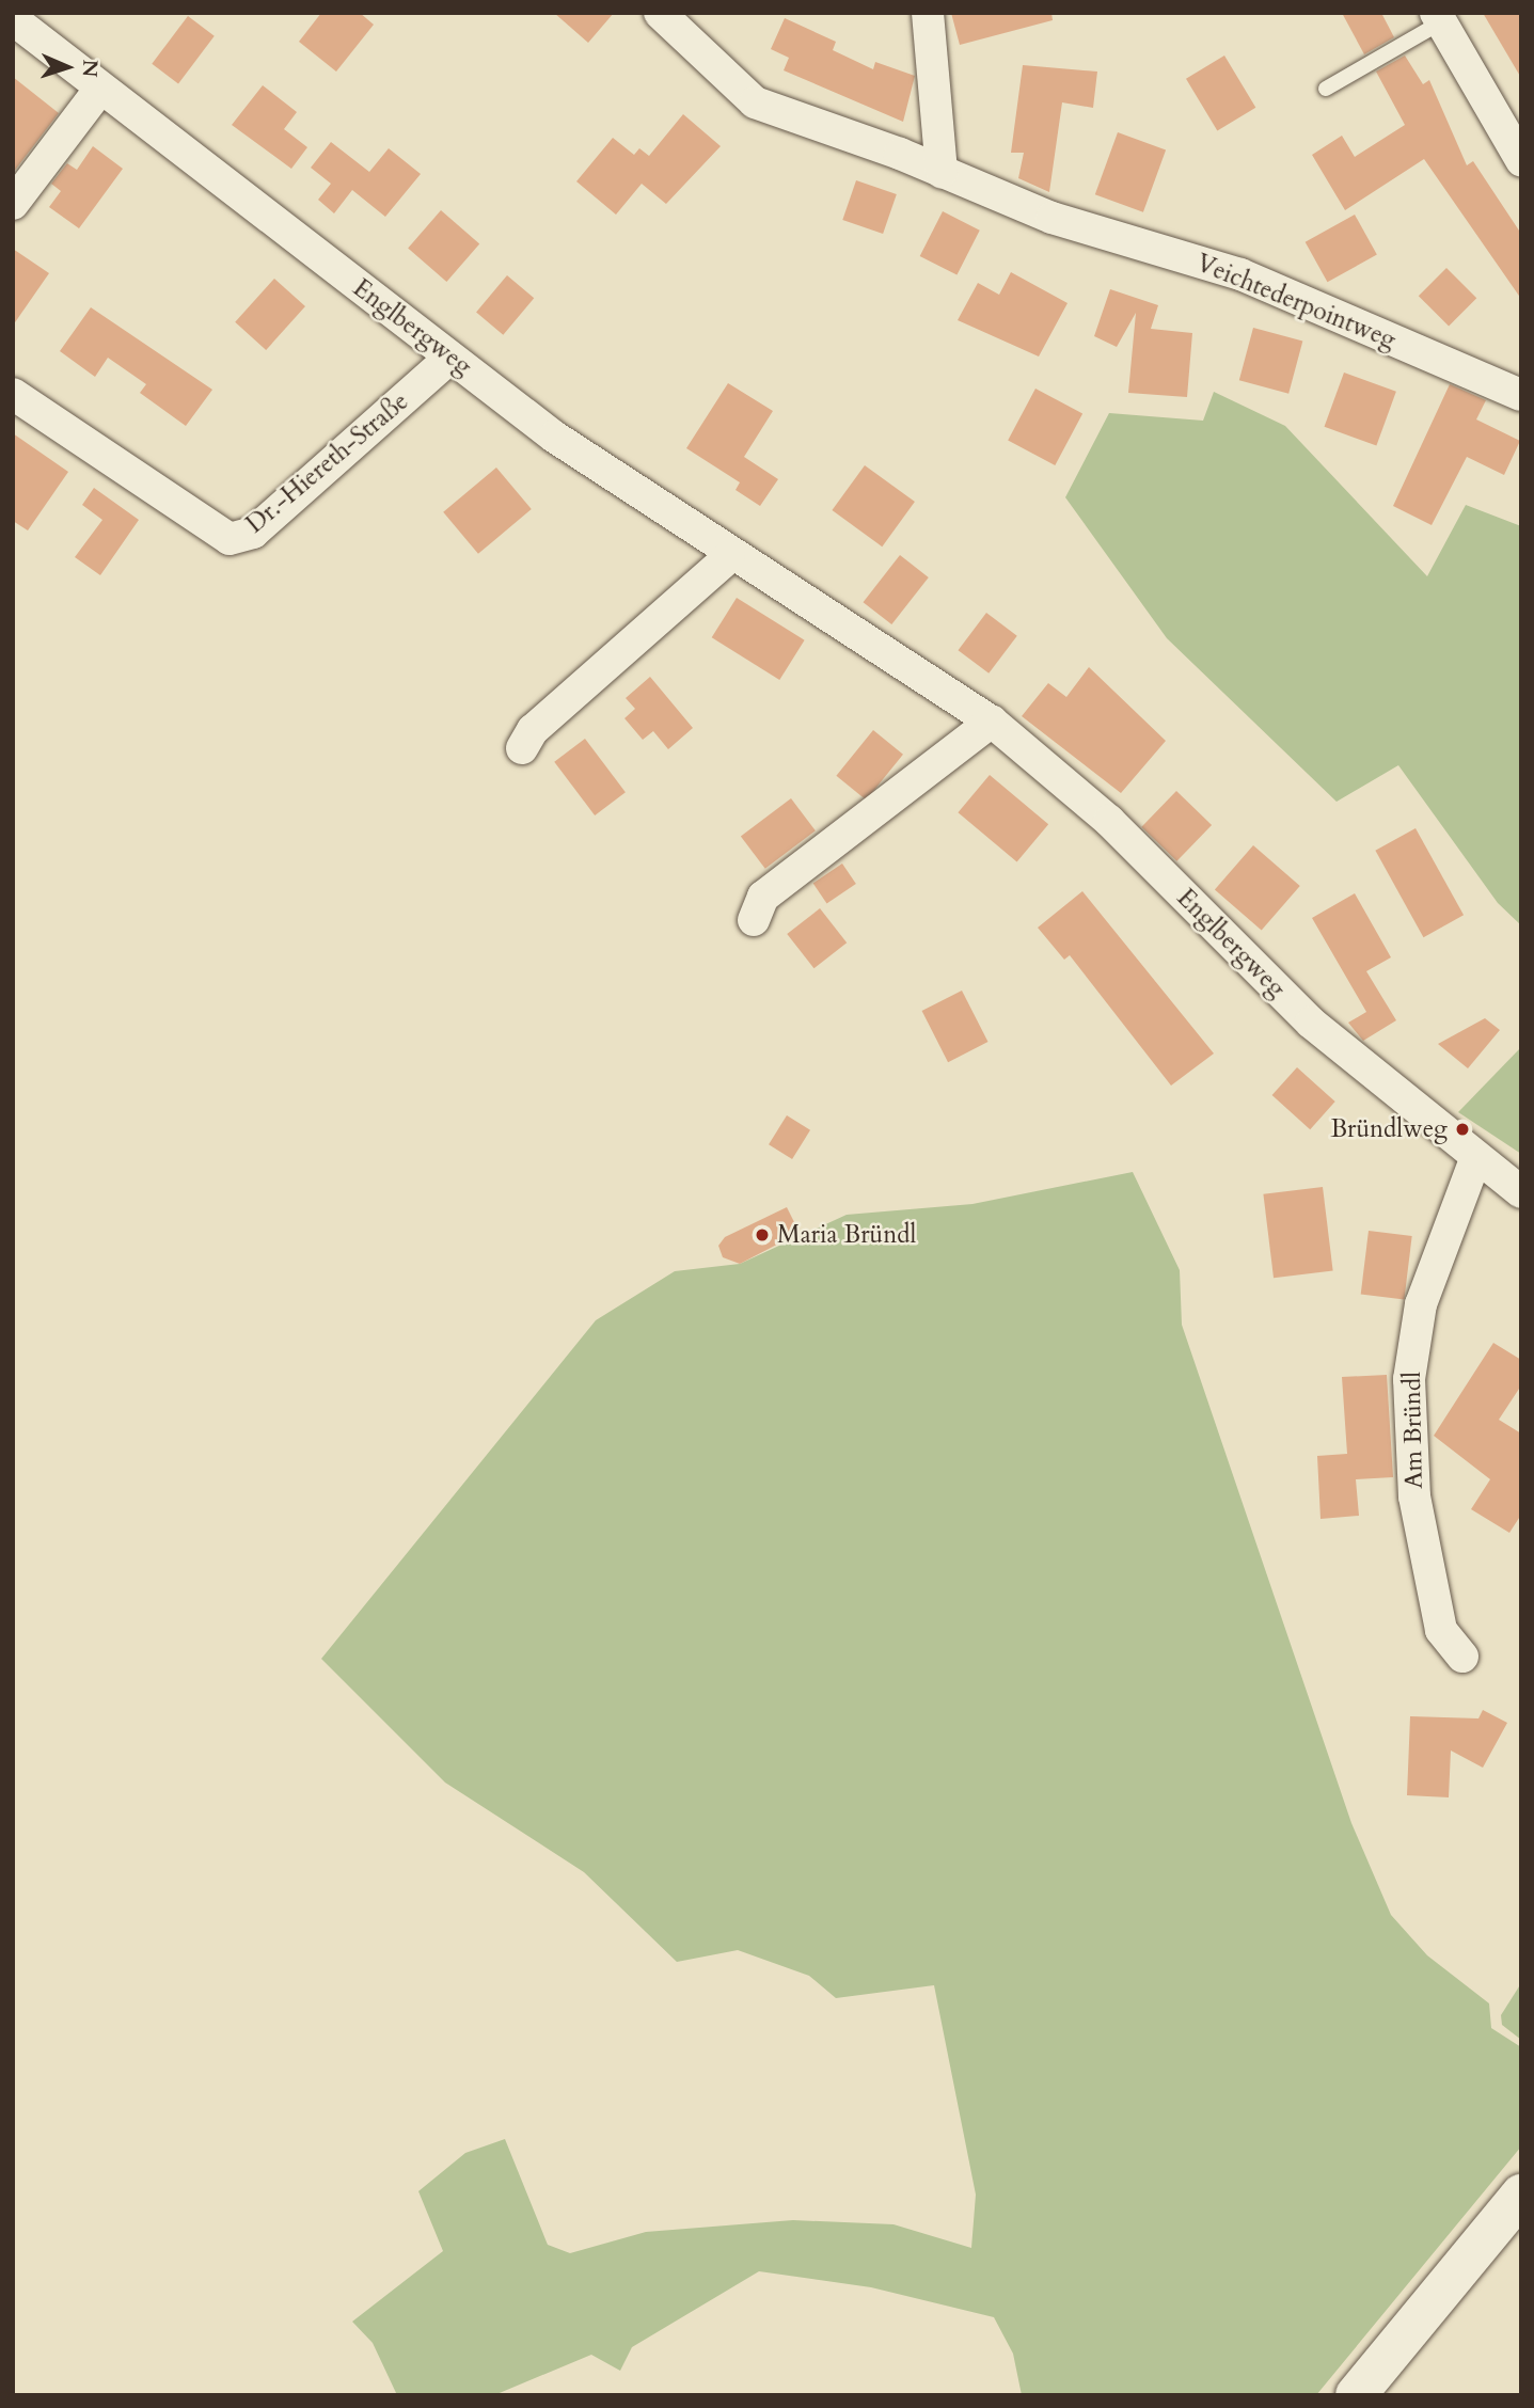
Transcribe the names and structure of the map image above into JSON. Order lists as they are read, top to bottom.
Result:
{
  "streets": {
    "street": [
      "Veichtederpointweg",
      "Englbergweg",
      "Dr.-Hiereth-Straße",
      "Am Bründl"
    ]
  },
  "crossings": [
    ["Englbergweg", "Dr.-Hiereth-Straße"],
    ["Englbergweg", "Am Bründl"]
  ],
  "places": ["Bründlweg", "Maria Bründl"],
  "north": "right"
}
